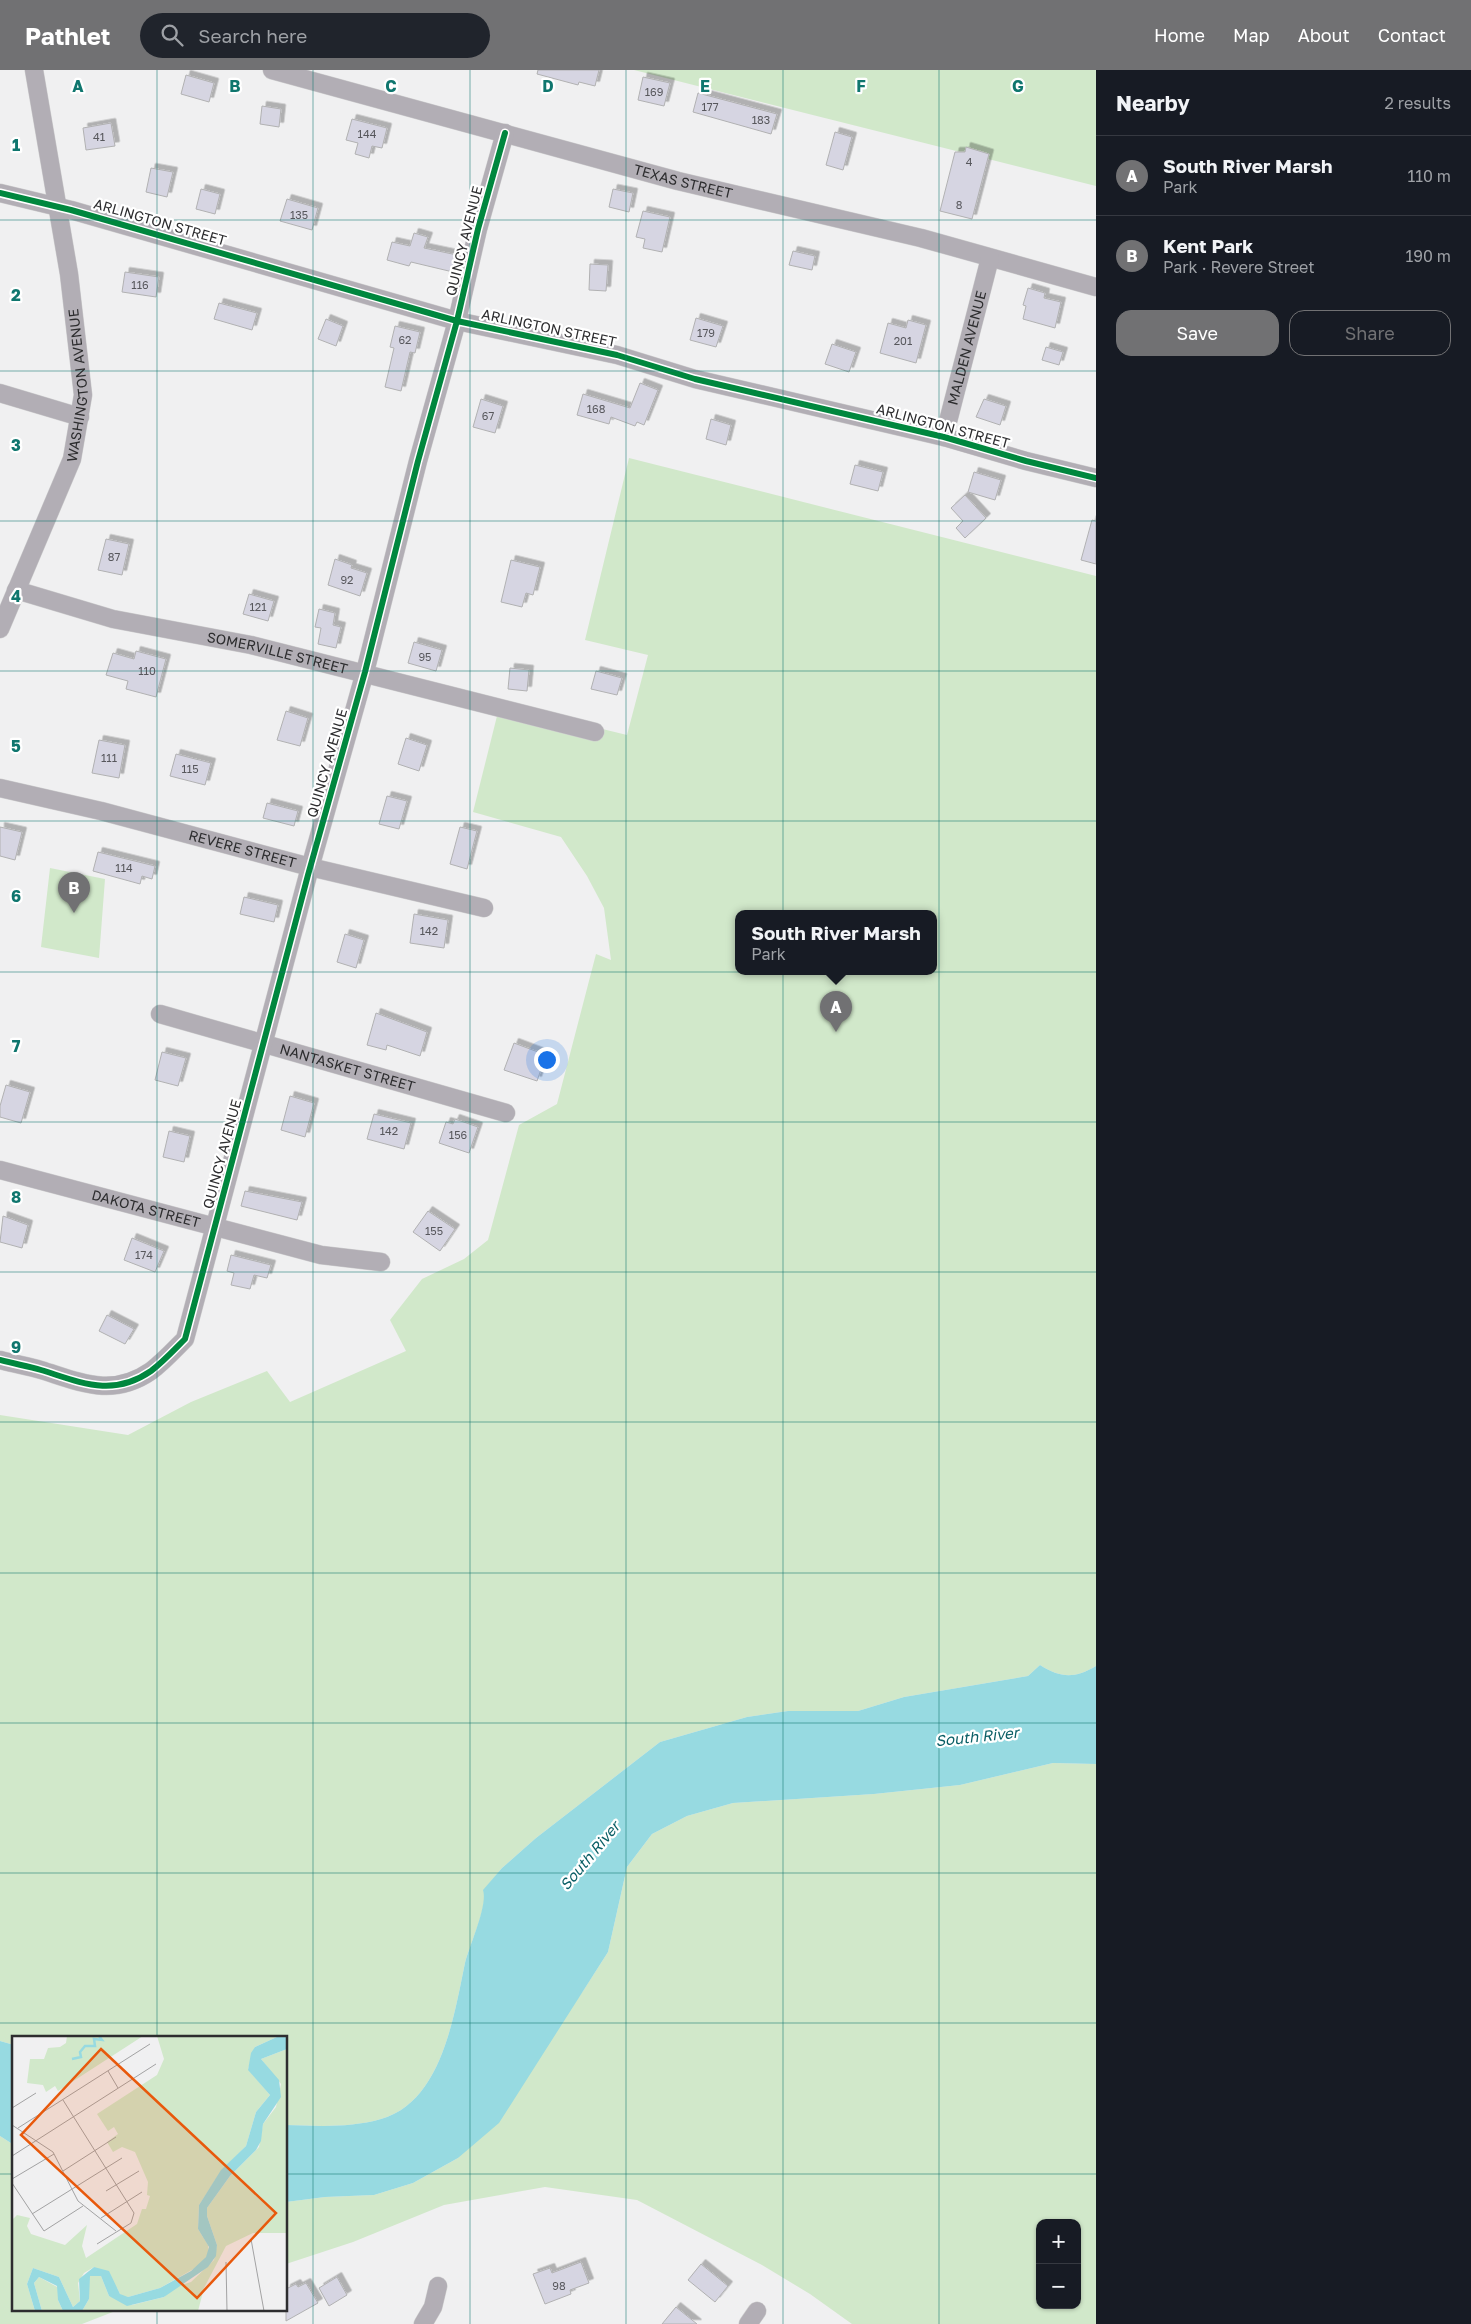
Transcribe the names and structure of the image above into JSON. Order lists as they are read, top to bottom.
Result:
{
  "streets": {
    "street": [
      "TEXAS STREET",
      "ARLINGTON STREET",
      "QUINCY AVENUE",
      "MALDEN AVENUE",
      "WASHINGTON AVENUE",
      "SOMERVILLE STREET",
      "REVERE STREET",
      "NANTASKET STREET",
      "DAKOTA STREET"
    ]
  },
  "crossings": [
    ["TEXAS STREET", "QUINCY AVENUE"],
    ["TEXAS STREET", "MALDEN AVENUE"],
    ["ARLINGTON STREET", "QUINCY AVENUE"],
    ["ARLINGTON STREET", "MALDEN AVENUE"],
    ["ARLINGTON STREET", "WASHINGTON AVENUE"],
    ["QUINCY AVENUE", "SOMERVILLE STREET"],
    ["QUINCY AVENUE", "REVERE STREET"],
    ["QUINCY AVENUE", "NANTASKET STREET"],
    ["QUINCY AVENUE", "DAKOTA STREET"],
    ["WASHINGTON AVENUE", "SOMERVILLE STREET"]
  ],
  "water": ["South River"],
  "house_numbers": [
    "169",
    "177",
    "183",
    "144",
    "41",
    "4",
    "8",
    "135",
    "116",
    "179",
    "62",
    "201",
    "168",
    "67",
    "87",
    "92",
    "121",
    "95",
    "110",
    "111",
    "115",
    "114",
    "142",
    "142",
    "156",
    "155",
    "174",
    "98"
  ],
  "page": {
    "header": "Pathlet",
    "search": "Search here",
    "nav": [
      "Home",
      "Map",
      "About",
      "Contact"
    ],
    "heading": ["Nearby", "2 results"],
    "list": [
      {
        "mark": "A",
        "name": "South River Marsh",
        "note": "Park",
        "value": "110 m"
      },
      {
        "mark": "B",
        "name": "Kent Park",
        "note": "Park · Revere Street",
        "value": "190 m"
      }
    ],
    "buttons": ["Save", "Share"],
    "pins": ["B", "A"],
    "popup": ["South River Marsh", "Park"],
    "map_buttons": ["+", "−"]
  },
  "grid": {
    "columns": [
      "A",
      "B",
      "C",
      "D",
      "E",
      "F",
      "G"
    ],
    "rows": [
      "1",
      "2",
      "3",
      "4",
      "5",
      "6",
      "7",
      "8",
      "9"
    ]
  }
}
